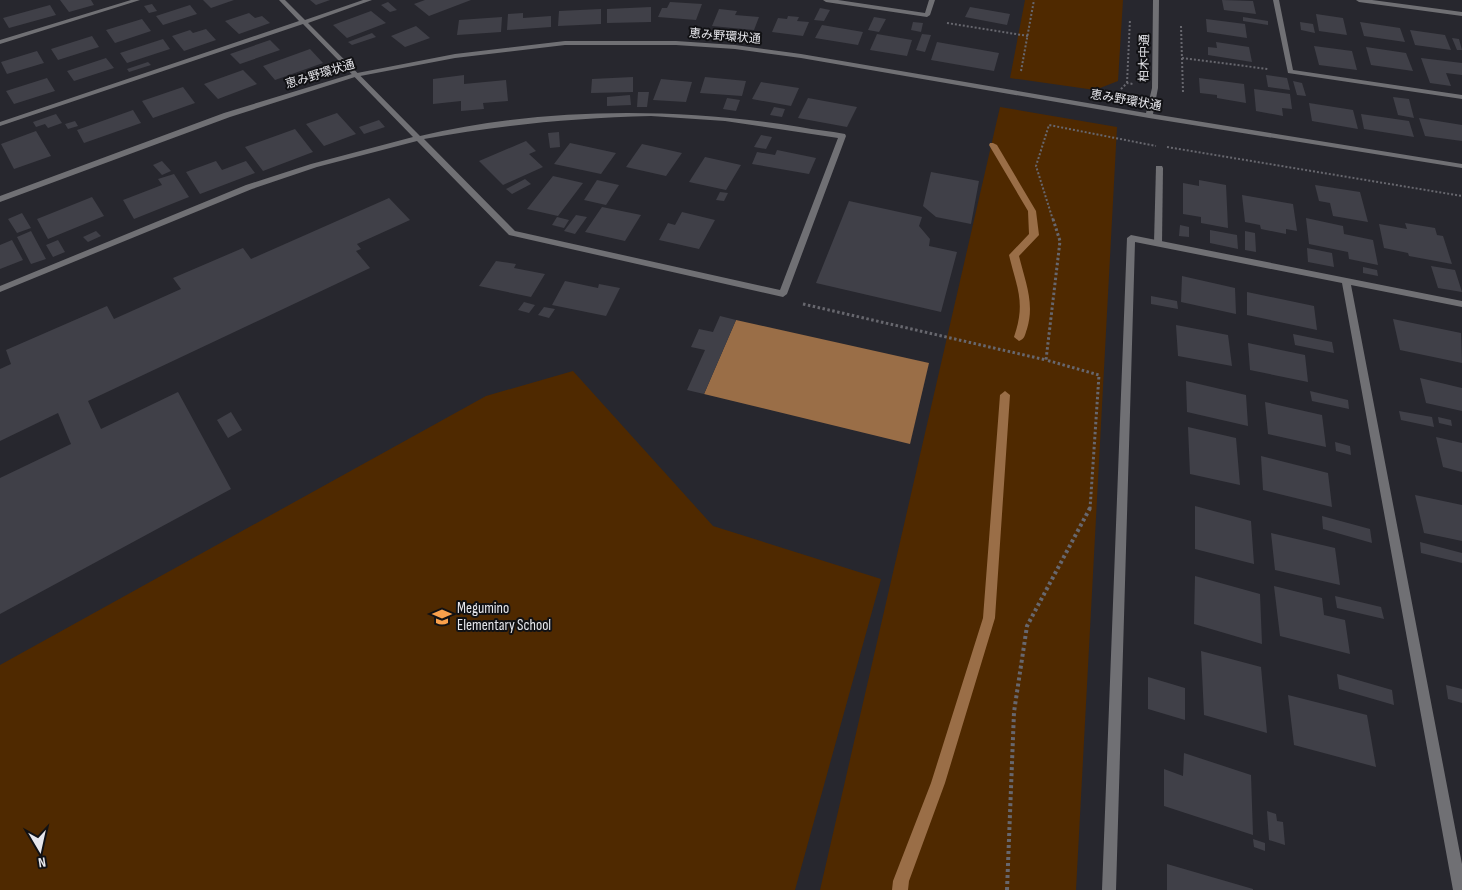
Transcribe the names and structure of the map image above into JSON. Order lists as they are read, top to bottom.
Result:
{
  "streets": {
    "street": ["恵み野環状通", "柏木中通"]
  },
  "crossings": [
    ["恵み野環状通", "柏木中通"]
  ],
  "places": {
    "school or university": ["Megumino Elementary School"]
  },
  "north": "bottom"
}
